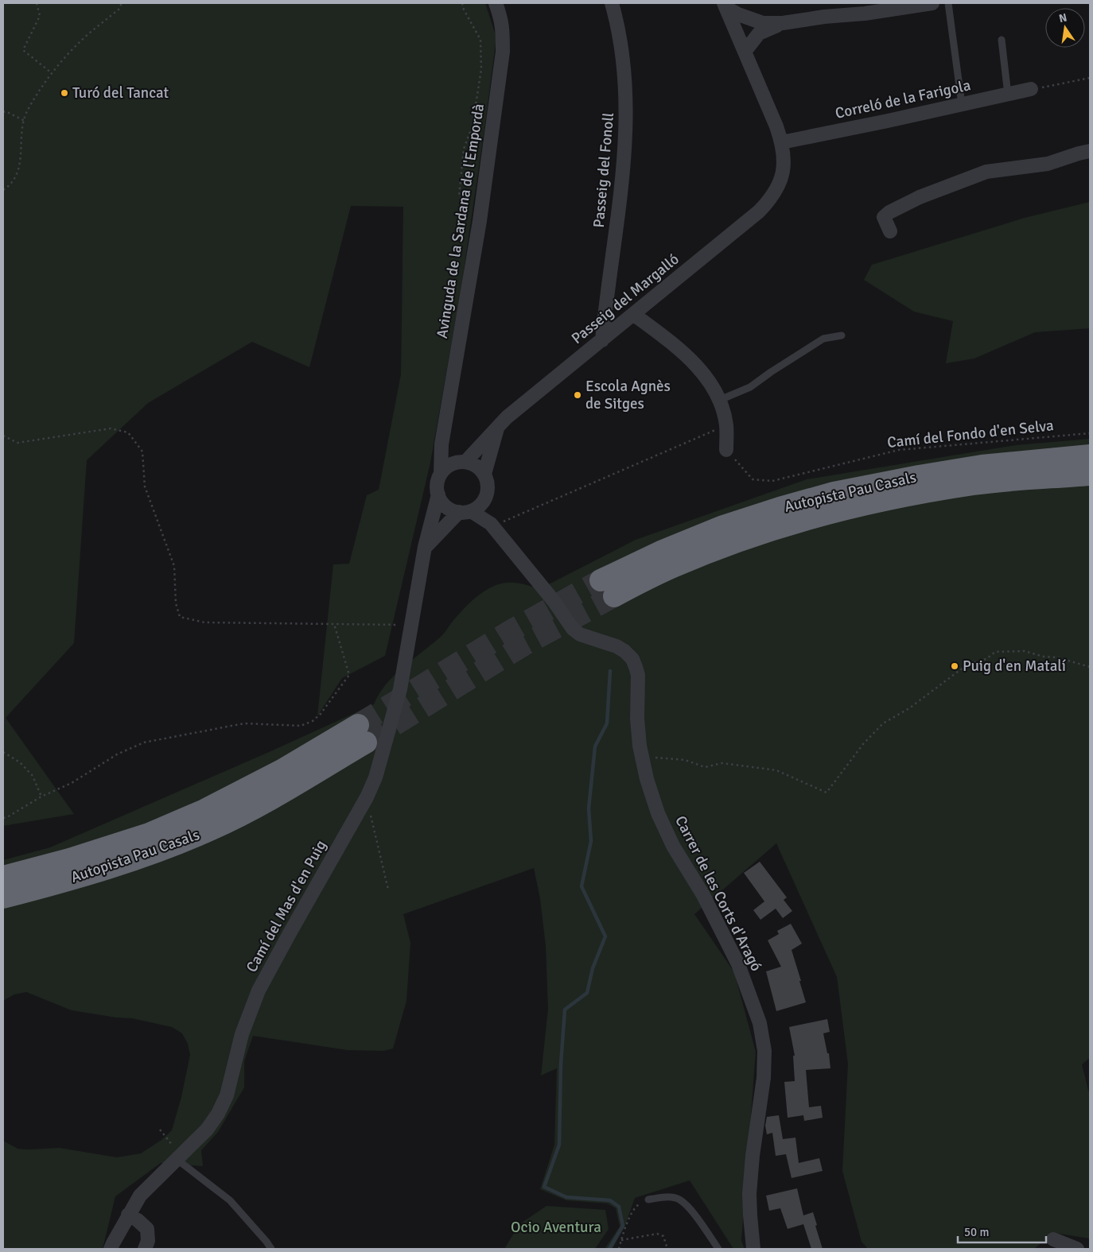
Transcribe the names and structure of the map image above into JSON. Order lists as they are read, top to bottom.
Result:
{
  "streets": {
    "highway": ["Autopista Pau Casals"],
    "street": [
      "Correló de la Farigola",
      "Passeig del Fonoll",
      "Avinguda de la Sardana de l'Empordà",
      "Passeig del Margalló",
      "Carrer de les Corts d'Aragó",
      "Camí del Mas d'en Puig"
    ],
    "path": ["Camí del Fondo d'en Selva"]
  },
  "crossings": [
    ["Correló de la Farigola", "Passeig del Margalló"],
    ["Passeig del Fonoll", "Passeig del Margalló"],
    ["Avinguda de la Sardana de l'Empordà", "Passeig del Margalló"],
    ["Avinguda de la Sardana de l'Empordà", "Camí del Mas d'en Puig"],
    ["Passeig del Margalló", "Camí del Mas d'en Puig"]
  ],
  "parks": ["Ocio Aventura"],
  "places": ["Turó del Tancat", "Escola Agnès de Sitges", "Puig d'en Matalí"],
  "scale_bar": "50 m",
  "north": "top"
}
